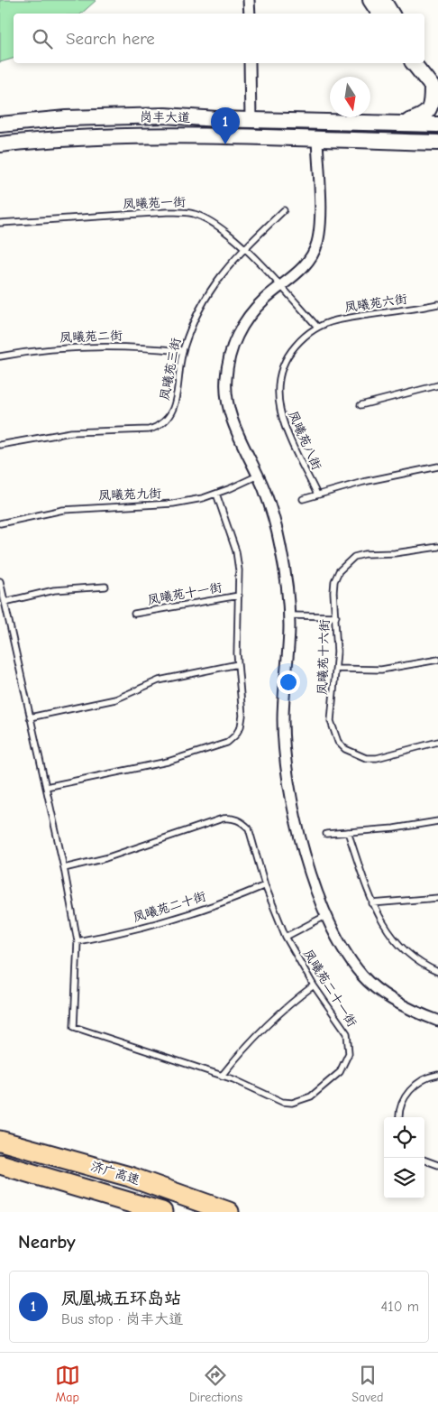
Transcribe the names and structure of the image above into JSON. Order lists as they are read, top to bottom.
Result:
{
  "streets": {
    "highway": ["济广高速"],
    "main road": ["岗丰大道"],
    "lane": [
      "凤曦苑一街",
      "凤曦苑六街",
      "凤曦苑二街",
      "凤曦苑三街",
      "凤曦苑八街",
      "凤曦苑九街",
      "凤曦苑十一街",
      "凤曦苑十六街",
      "凤曦苑二十街",
      "凤曦苑二十一街"
    ]
  },
  "crossings": [
    ["凤曦苑一街", "凤曦苑六街"],
    ["凤曦苑一街", "凤曦苑三街"],
    ["凤曦苑一街", "凤曦苑八街"],
    ["凤曦苑六街", "凤曦苑八街"],
    ["凤曦苑二街", "凤曦苑三街"],
    ["凤曦苑二十街", "凤曦苑二十一街"]
  ],
  "north": "bottom",
  "page": {
    "search": "Search here",
    "pins": "1",
    "heading": "Nearby",
    "list": [
      {
        "mark": "1",
        "name": "凤凰城五环岛站",
        "note": "Bus stop · 岗丰大道",
        "value": "410 m"
      }
    ],
    "nav": ["Map", "Directions", "Saved"]
  }
}
